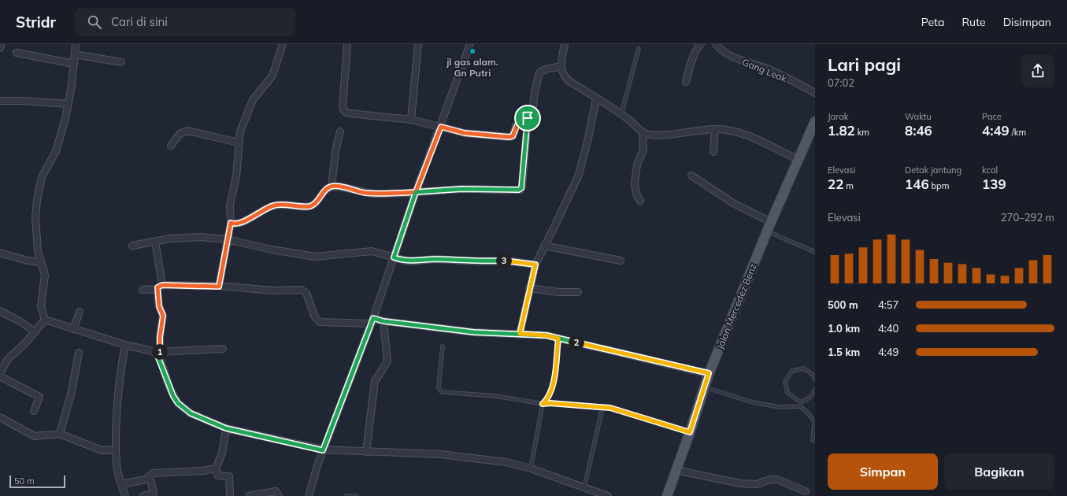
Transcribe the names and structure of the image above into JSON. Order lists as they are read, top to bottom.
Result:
{
  "streets": {
    "main road": ["Jalan Mercedez Benz"],
    "street": ["Gang Leak"]
  },
  "places": ["jl gas alam. Gn Putri"],
  "scale_bar": "50 m",
  "page": {
    "header": "Stridr",
    "search": "Cari di sini",
    "nav": ["Peta", "Rute", "Disimpan"],
    "heading": ["Lari pagi", "07:02"],
    "stats": [
      ["Jarak", "1.82 km"],
      ["Waktu", "8:46"],
      ["Pace", "4:49 /km"],
      ["Elevasi", "22 m"],
      ["Detak jantung", "146 bpm"],
      ["kcal", "139"]
    ],
    "chart": ["Elevasi", "270–292 m"],
    "pins": ["3", "2", "1"],
    "list": [
      {
        "name": "500 m",
        "note": "4:57"
      },
      {
        "name": "1.0 km",
        "note": "4:40"
      },
      {
        "name": "1.5 km",
        "note": "4:49"
      }
    ],
    "buttons": ["Simpan", "Bagikan"],
    "scale": "50 m"
  }
}
